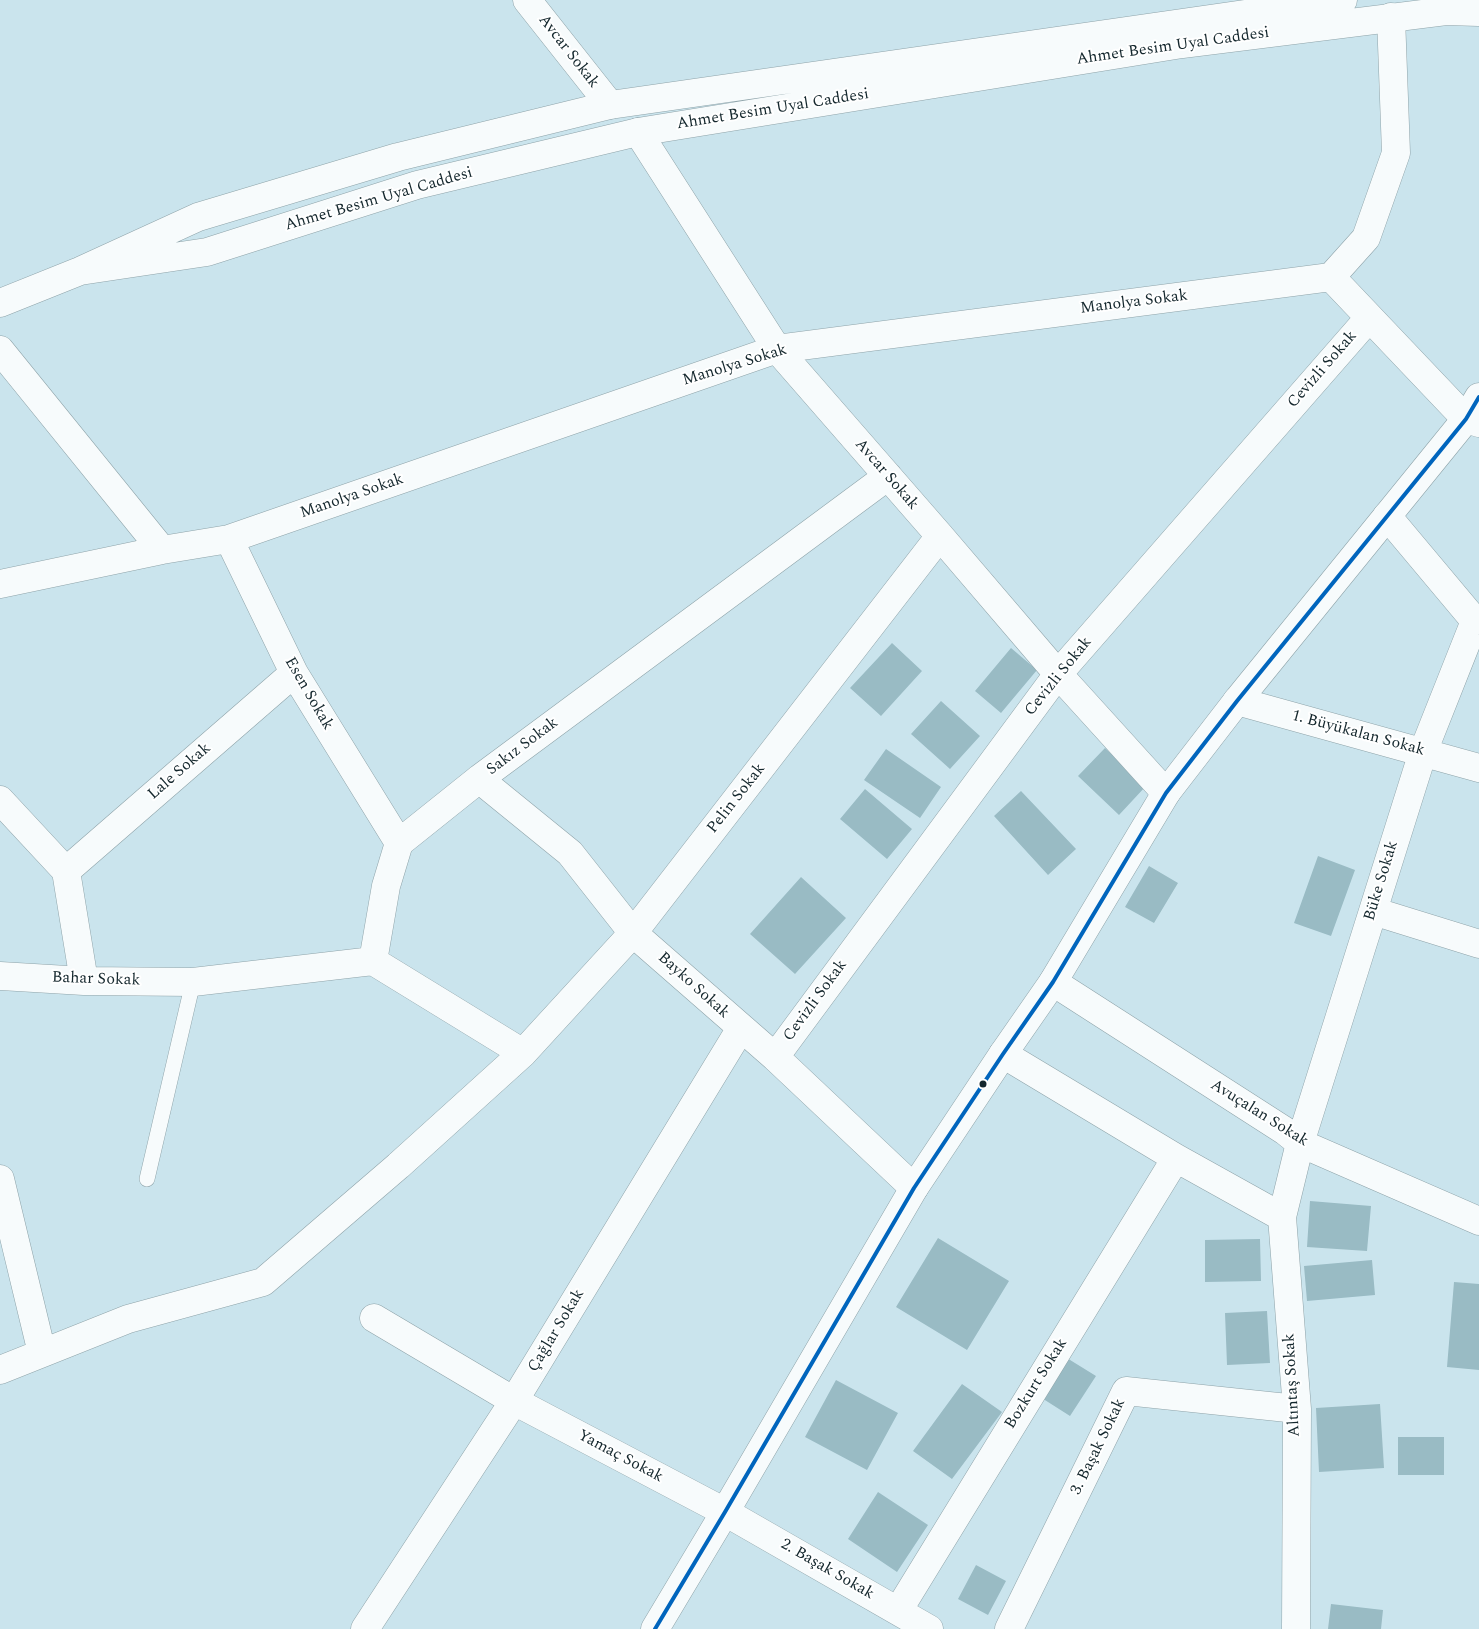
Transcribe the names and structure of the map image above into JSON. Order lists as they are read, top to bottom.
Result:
{
  "streets": {
    "street": [
      "Ahmet Besim Uyal Caddesi",
      "Avcar Sokak",
      "Manolya Sokak",
      "Cevizli Sokak",
      "Esen Sokak",
      "1. Büyükalan Sokak",
      "Sakız Sokak",
      "Lale Sokak",
      "Pelin Sokak",
      "Büke Sokak",
      "Bahar Sokak",
      "Bayko Sokak",
      "Avuçalan Sokak",
      "Çağlar Sokak",
      "Bozkurt Sokak",
      "Altıntaş Sokak",
      "3. Başak Sokak",
      "Yamaç Sokak",
      "2. Başak Sokak"
    ]
  },
  "crossings": [
    ["Ahmet Besim Uyal Caddesi", "Avcar Sokak"],
    ["Avcar Sokak", "Manolya Sokak"],
    ["Avcar Sokak", "Cevizli Sokak"],
    ["Avcar Sokak", "Sakız Sokak"],
    ["Avcar Sokak", "Pelin Sokak"],
    ["Manolya Sokak", "Esen Sokak"],
    ["Cevizli Sokak", "Bayko Sokak"],
    ["Esen Sokak", "Sakız Sokak"],
    ["Esen Sokak", "Lale Sokak"],
    ["1. Büyükalan Sokak", "Büke Sokak"],
    ["Sakız Sokak", "Bayko Sokak"],
    ["Pelin Sokak", "Bayko Sokak"],
    ["Büke Sokak", "Avuçalan Sokak"],
    ["Büke Sokak", "Altıntaş Sokak"],
    ["Bayko Sokak", "Çağlar Sokak"],
    ["Avuçalan Sokak", "Altıntaş Sokak"],
    ["Çağlar Sokak", "Yamaç Sokak"],
    ["Bozkurt Sokak", "2. Başak Sokak"],
    ["Altıntaş Sokak", "3. Başak Sokak"],
    ["Yamaç Sokak", "2. Başak Sokak"]
  ]
}
